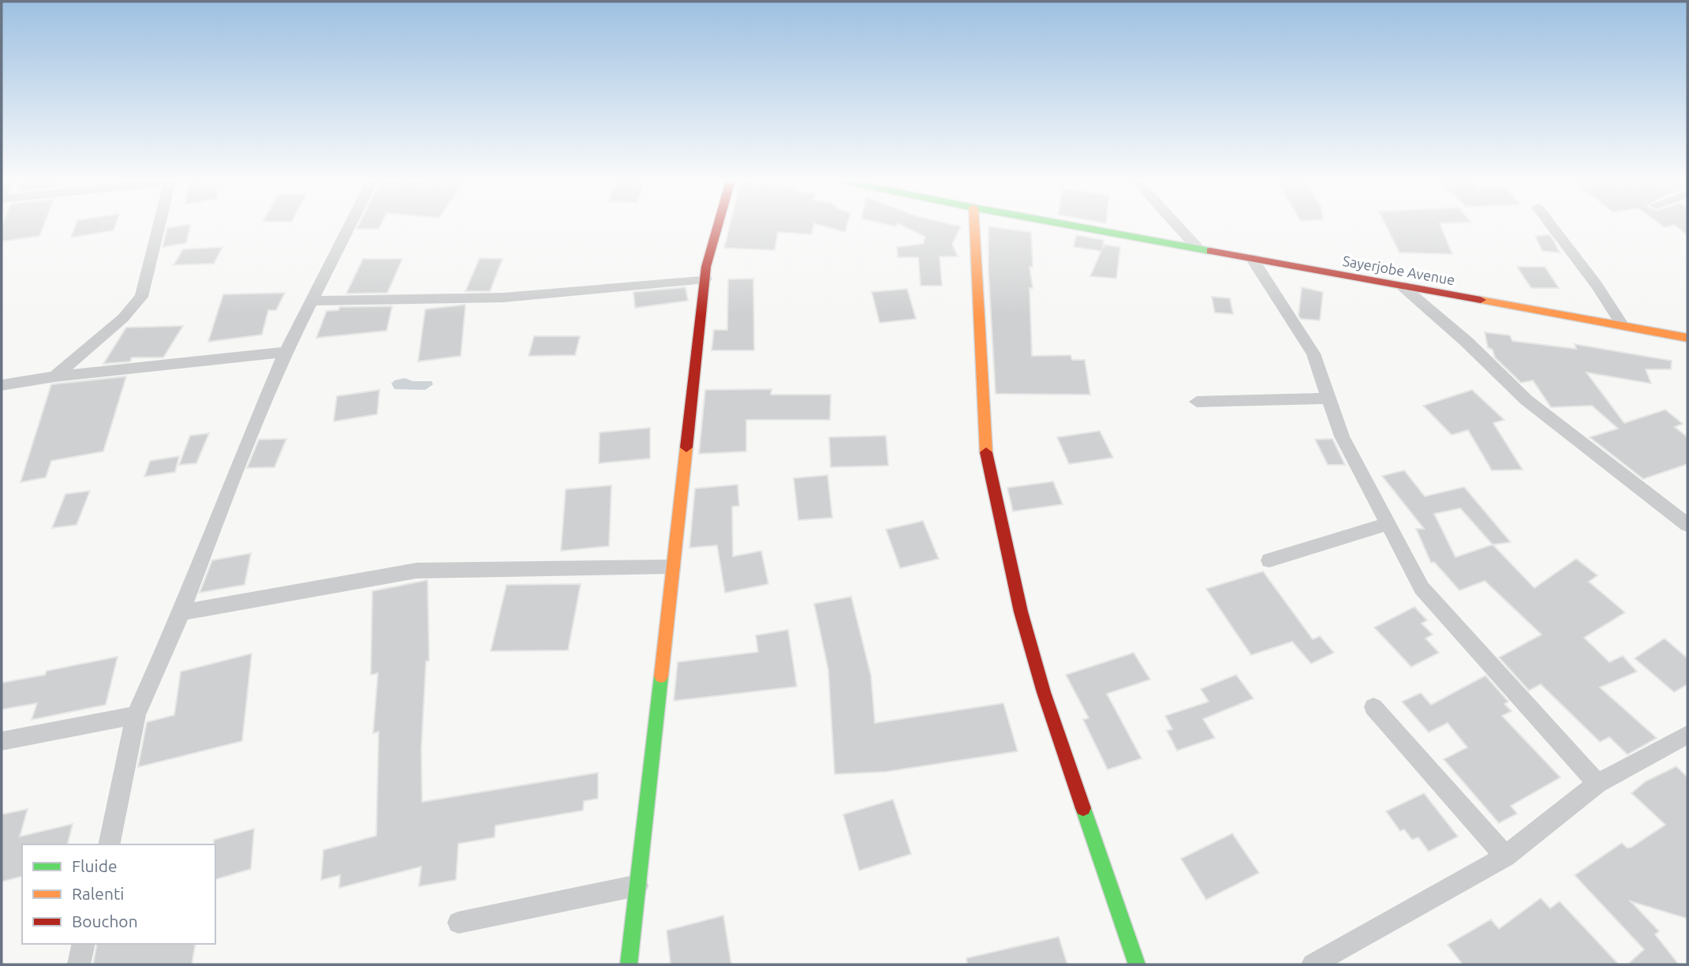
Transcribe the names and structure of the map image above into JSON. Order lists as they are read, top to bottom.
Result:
{
  "streets": {
    "street": ["Sayerjobe Avenue"]
  },
  "legend": ["Fluide", "Ralenti", "Bouchon"]
}
